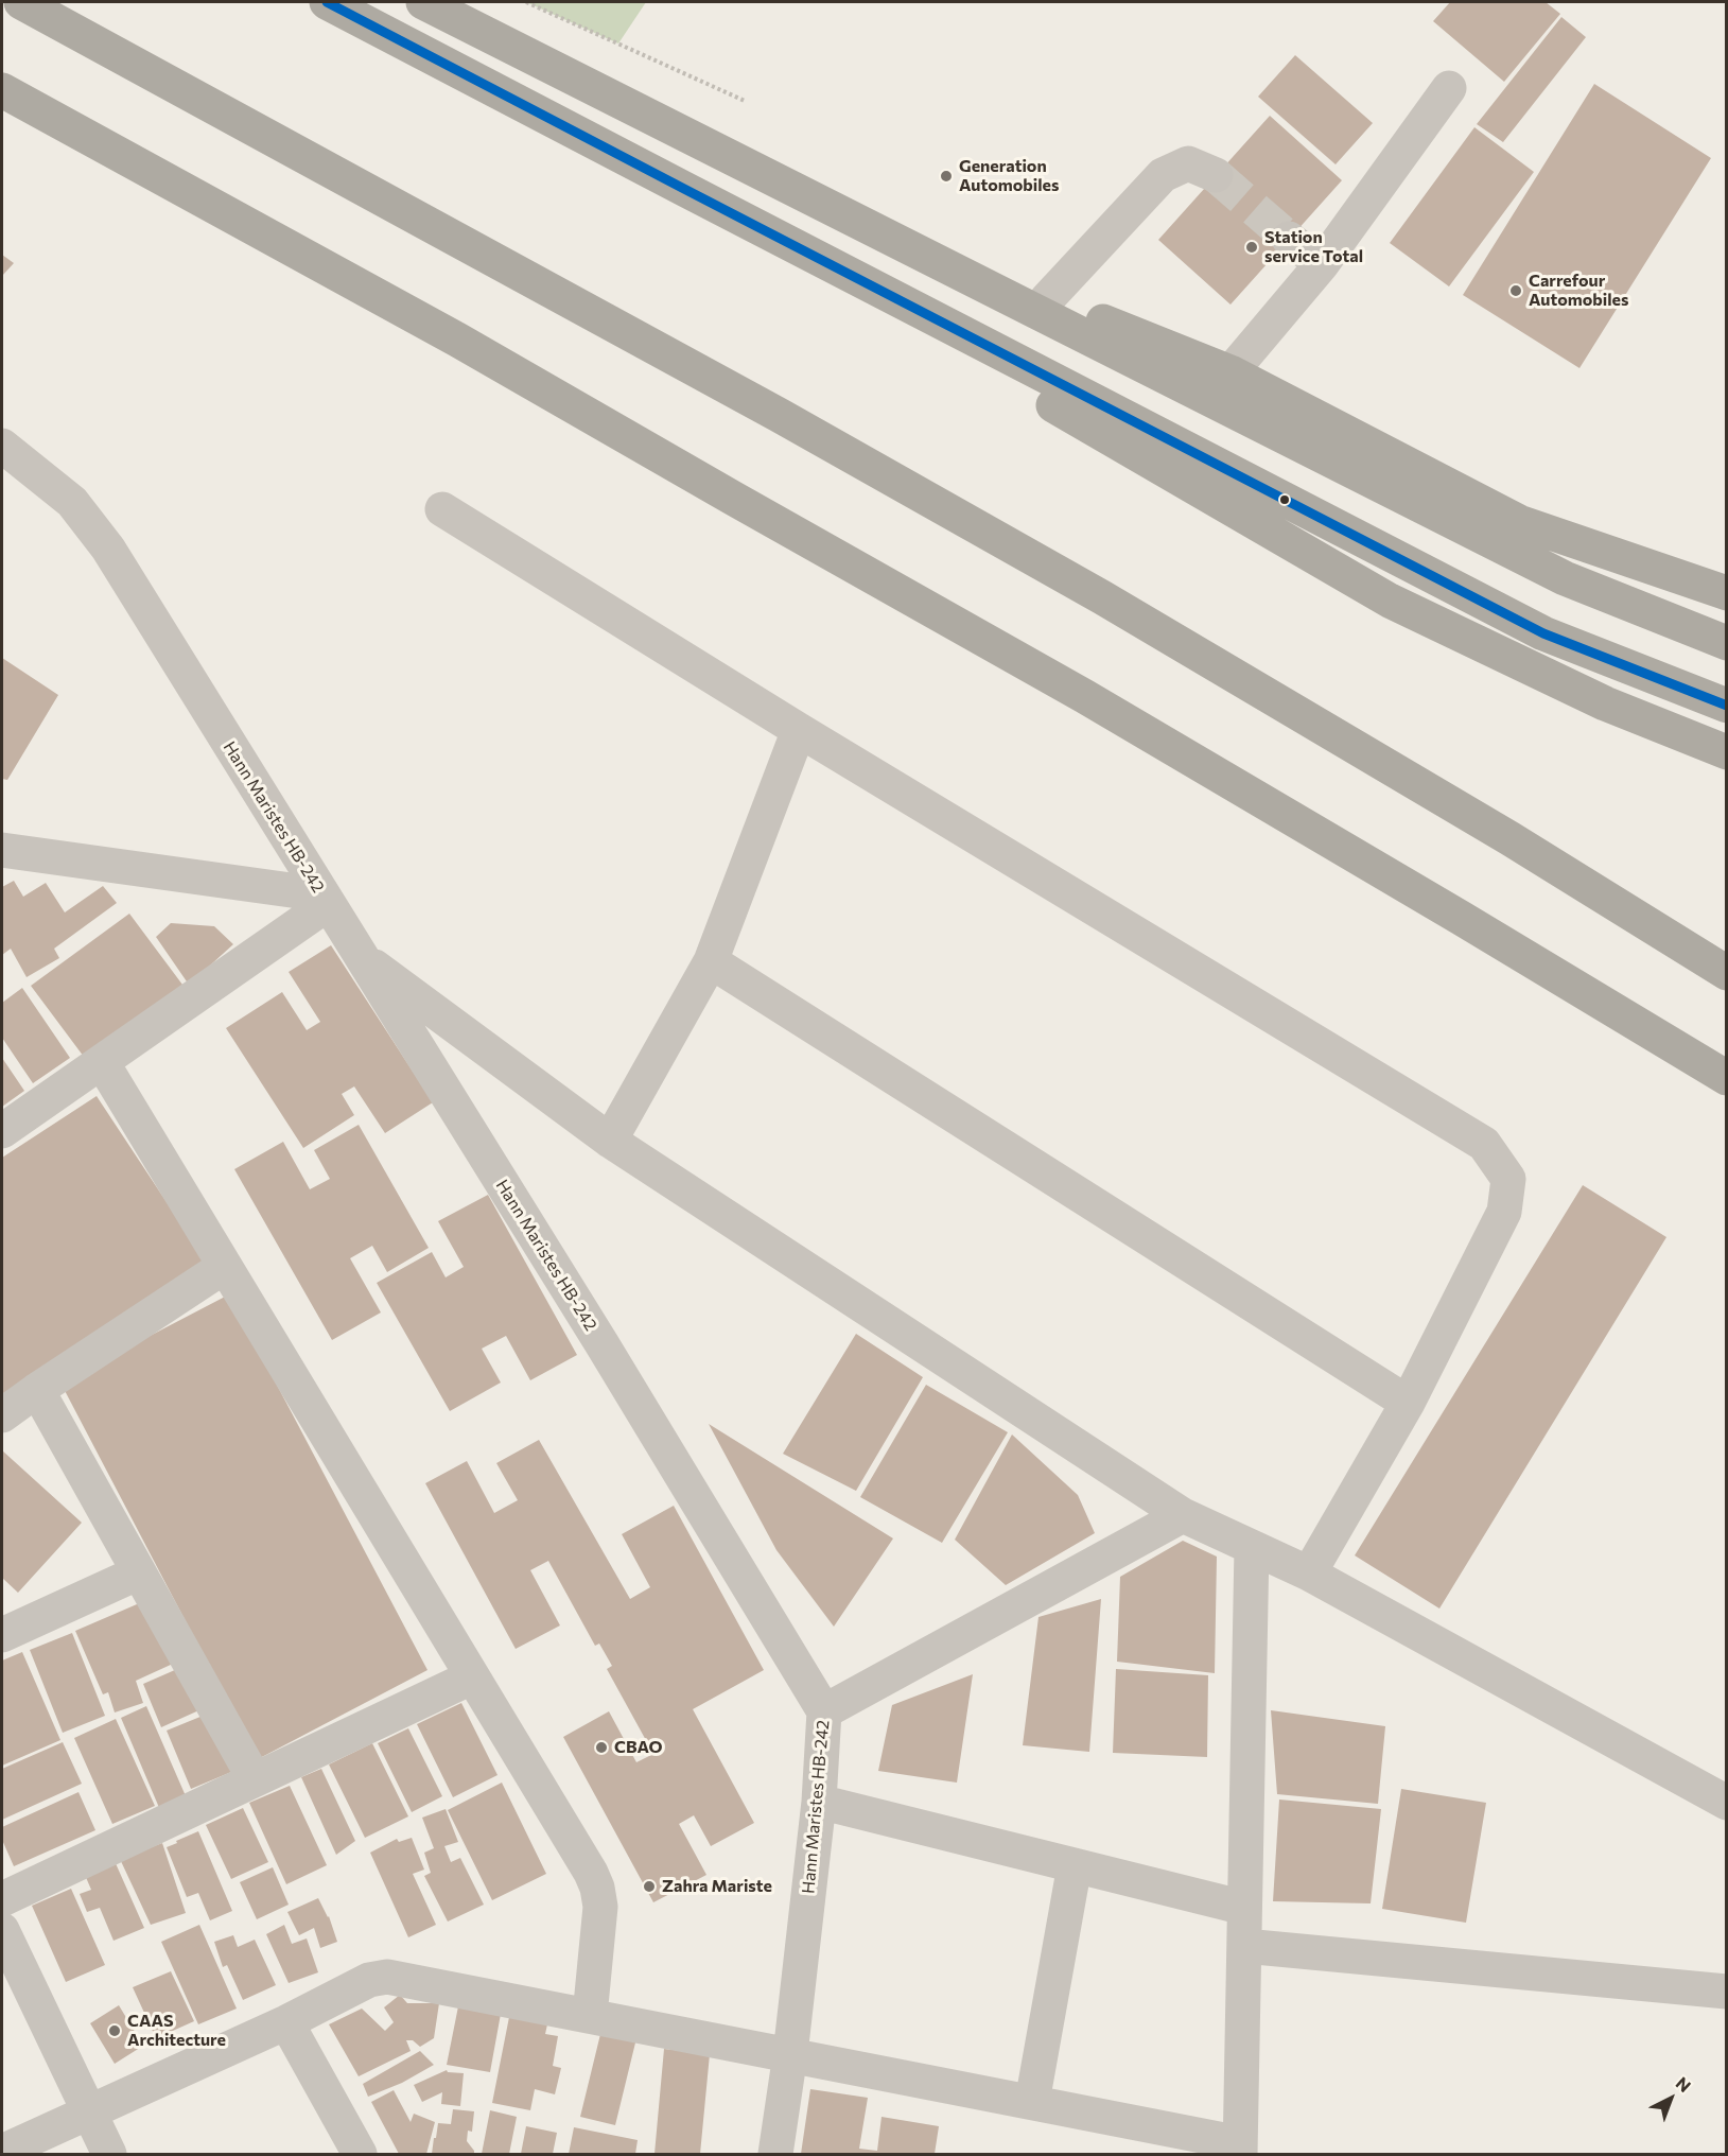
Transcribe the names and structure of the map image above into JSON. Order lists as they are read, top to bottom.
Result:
{
  "streets": {
    "street": ["Hann Maristes HB-242"]
  },
  "places": [
    "Generation Automobiles",
    "Station service Total",
    "Carrefour Automobiles",
    "CBAO",
    "Zahra Mariste",
    "CAAS Architecture"
  ],
  "north": "top right"
}
